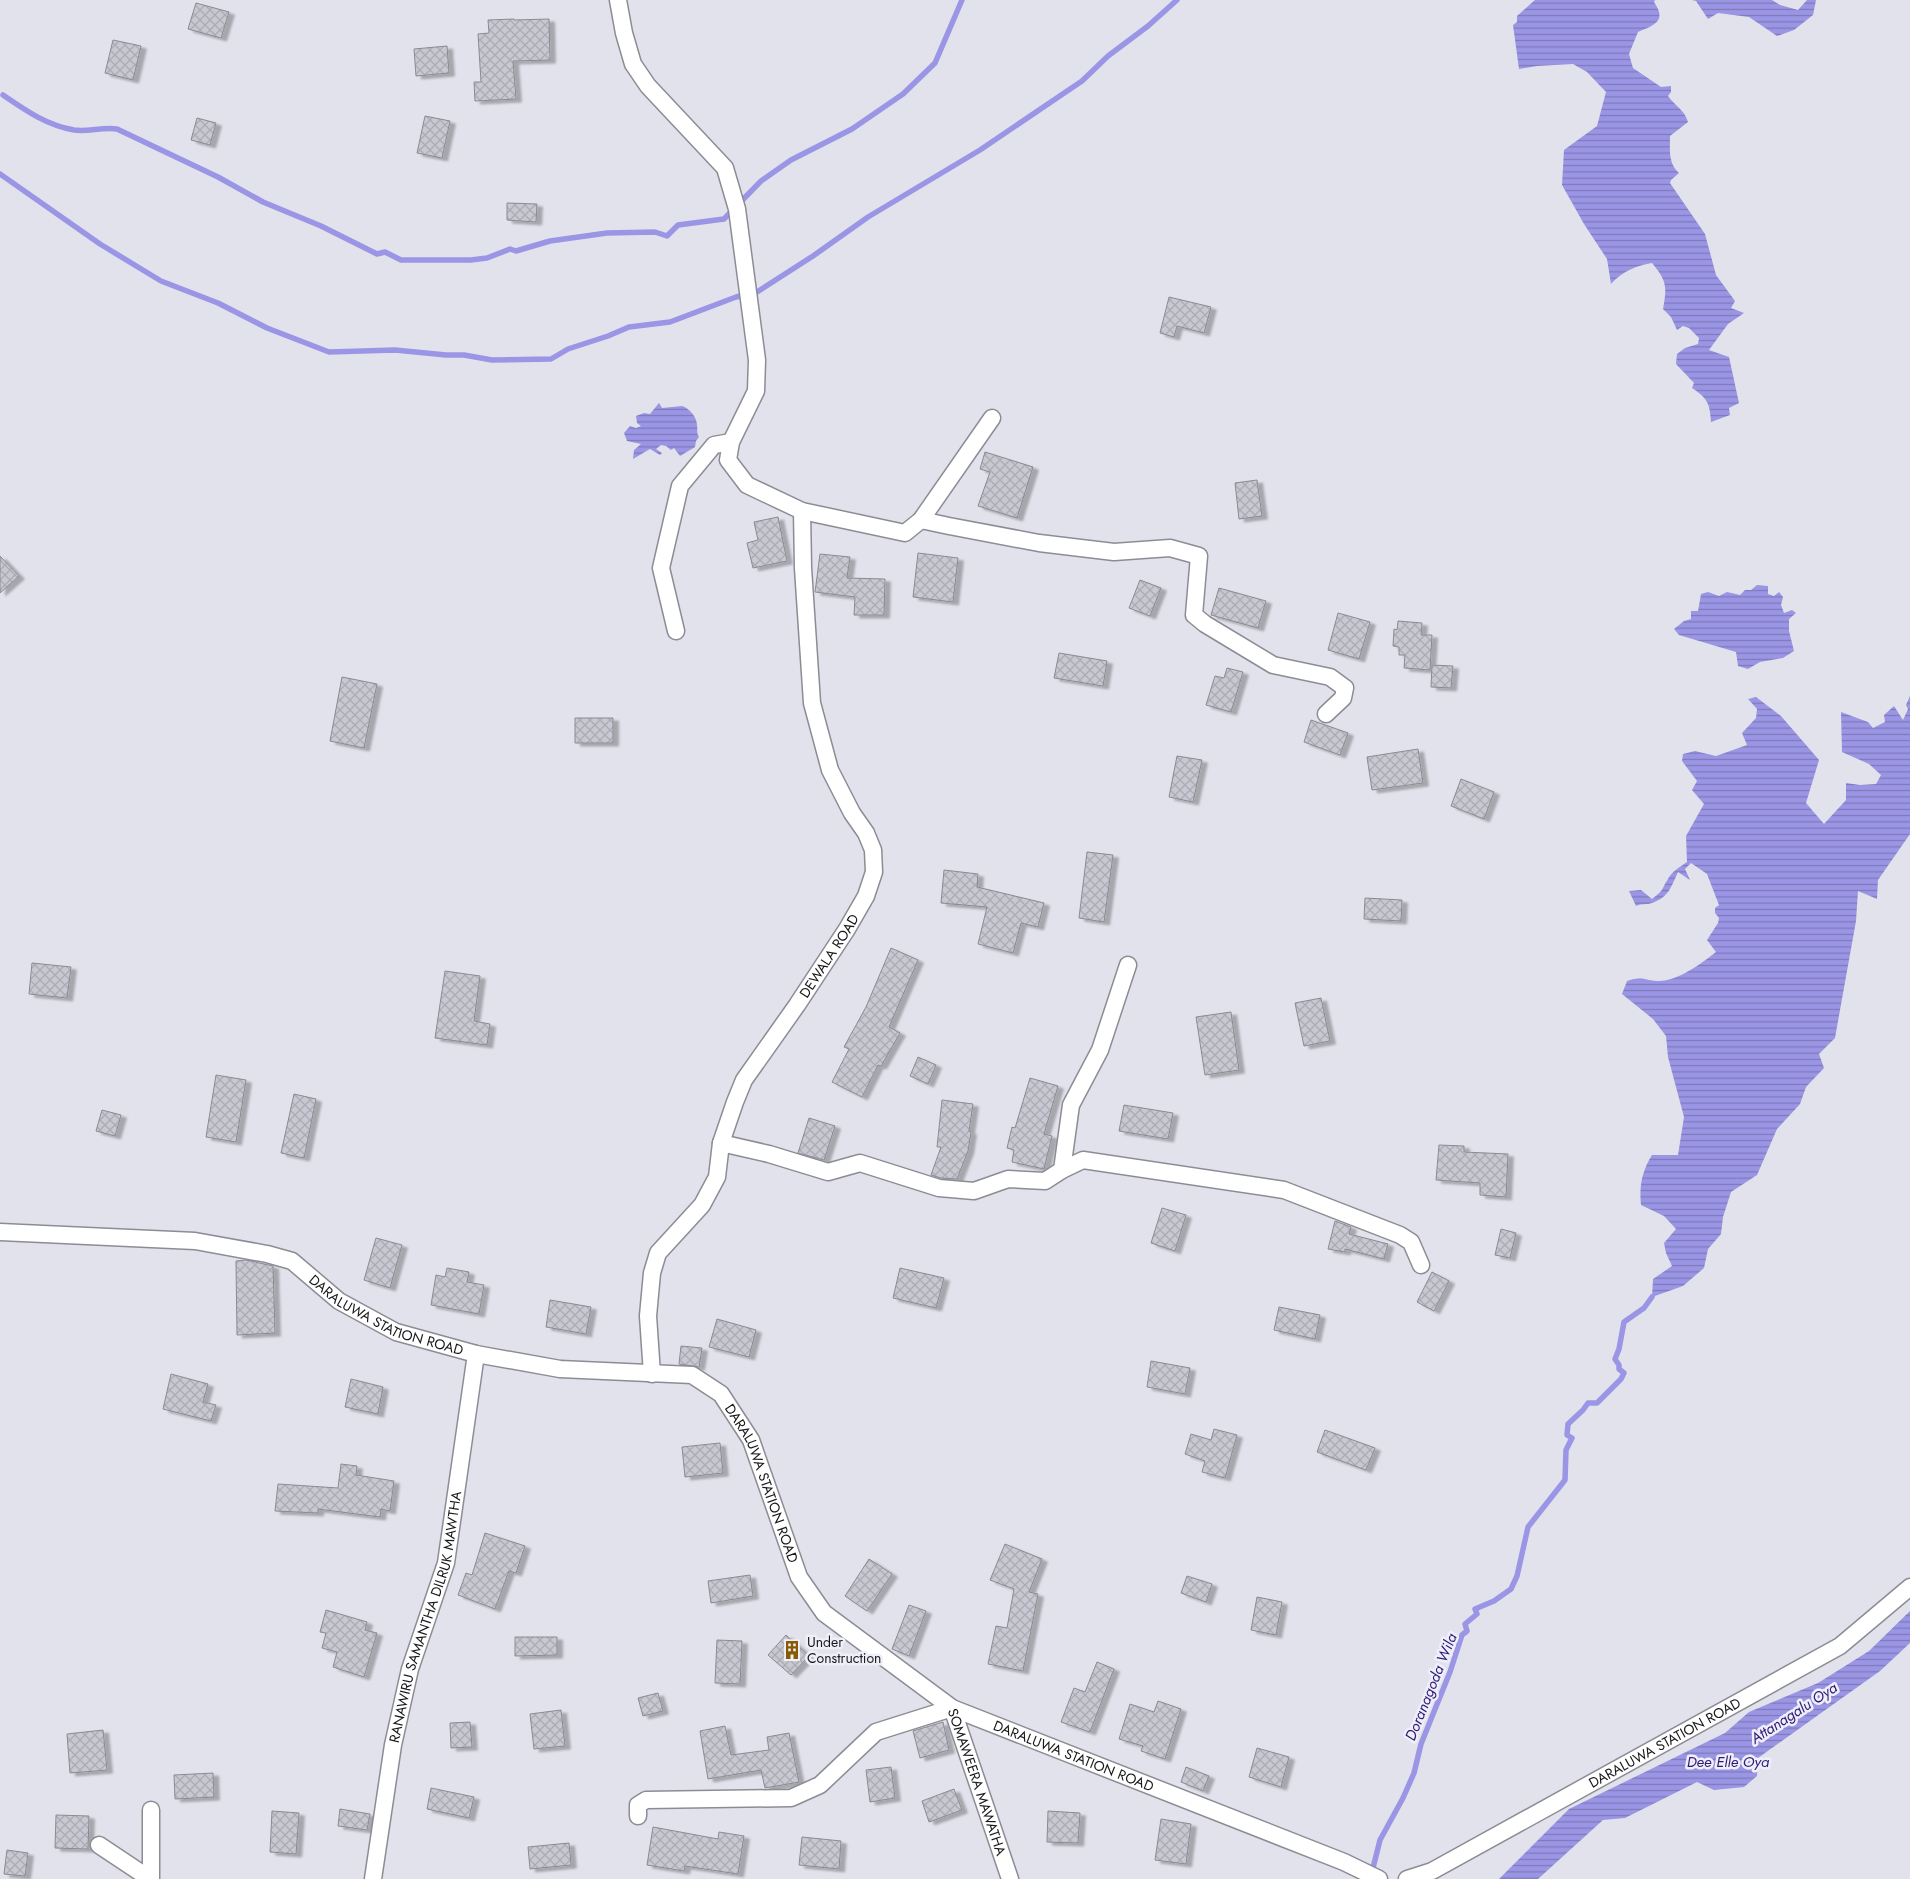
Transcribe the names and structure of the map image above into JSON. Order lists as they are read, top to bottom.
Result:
{
  "streets": {
    "street": [
      "DEWALA ROAD",
      "DARALUWA STATION ROAD",
      "RANAWIRU SAMANTHA DILRUK MAWTHA",
      "SOMAWEERA MAWATHA"
    ]
  },
  "crossings": [
    ["DEWALA ROAD", "DARALUWA STATION ROAD"],
    ["DARALUWA STATION ROAD", "RANAWIRU SAMANTHA DILRUK MAWTHA"],
    ["DARALUWA STATION ROAD", "SOMAWEERA MAWATHA"]
  ],
  "water": ["Doranagoda Wila", "Attanagalu Oya", "Dee Elle Oya"],
  "places": {
    "building": ["Under Construction"]
  }
}
